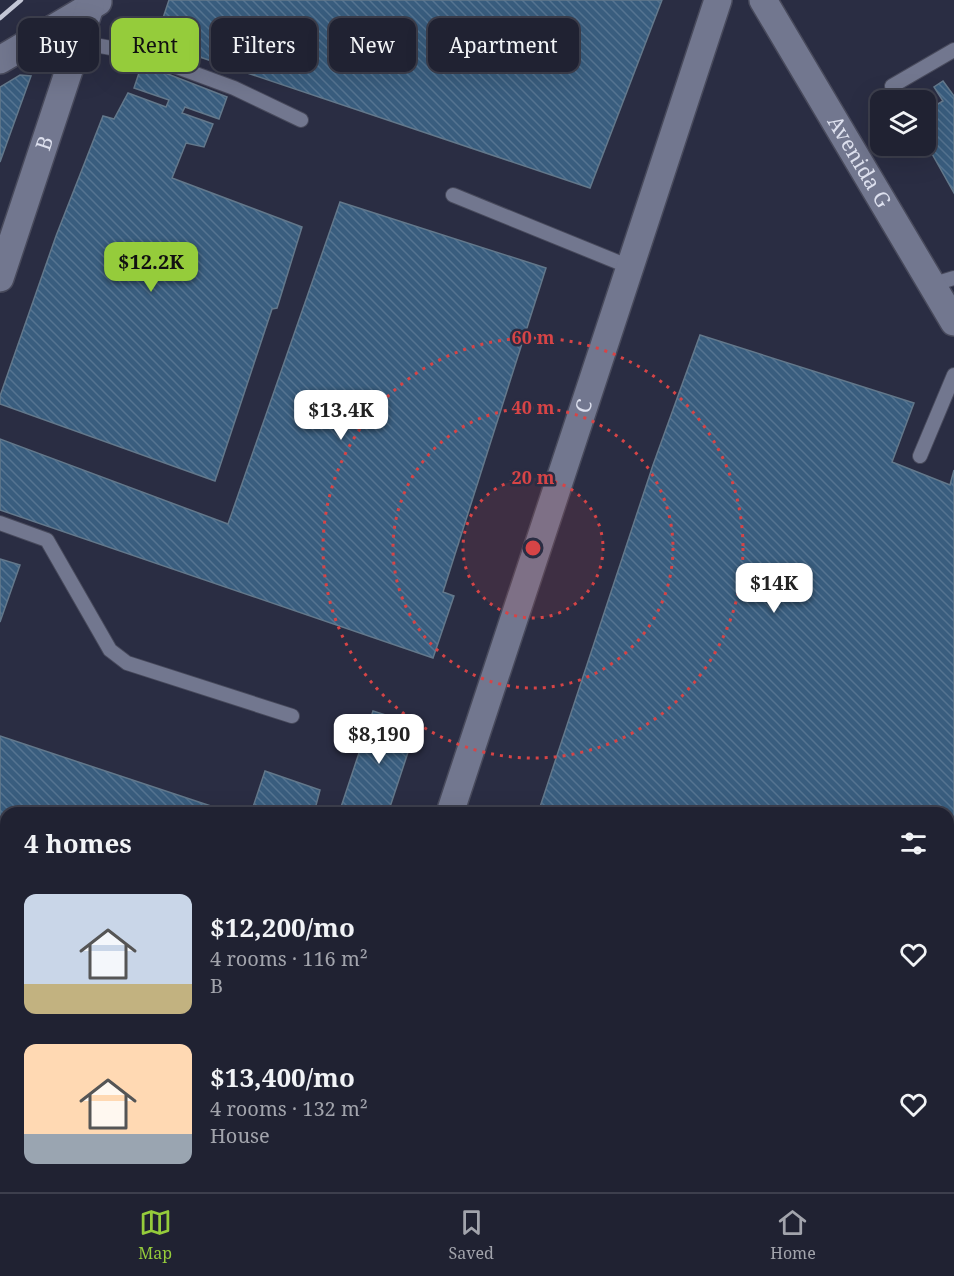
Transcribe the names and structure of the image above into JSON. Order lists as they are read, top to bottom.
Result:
{
  "streets": {
    "street": ["B", "Avenida G", "C"]
  },
  "page": {
    "chip": [
      "Buy",
      "Rent",
      "Filters",
      "New",
      "Apartment"
    ],
    "price": [
      "$12.2K",
      "$13.4K",
      "$14K",
      "$8,190"
    ],
    "heading": "4 homes",
    "list": [
      {
        "name": "$12,200/mo",
        "note": "4 rooms · 116 m² · B"
      },
      {
        "name": "$13,400/mo",
        "note": "4 rooms · 132 m² · House"
      }
    ],
    "tabs": ["Map", "Saved", "Home"]
  },
  "rings": ["60 m", "40 m", "20 m"]
}
